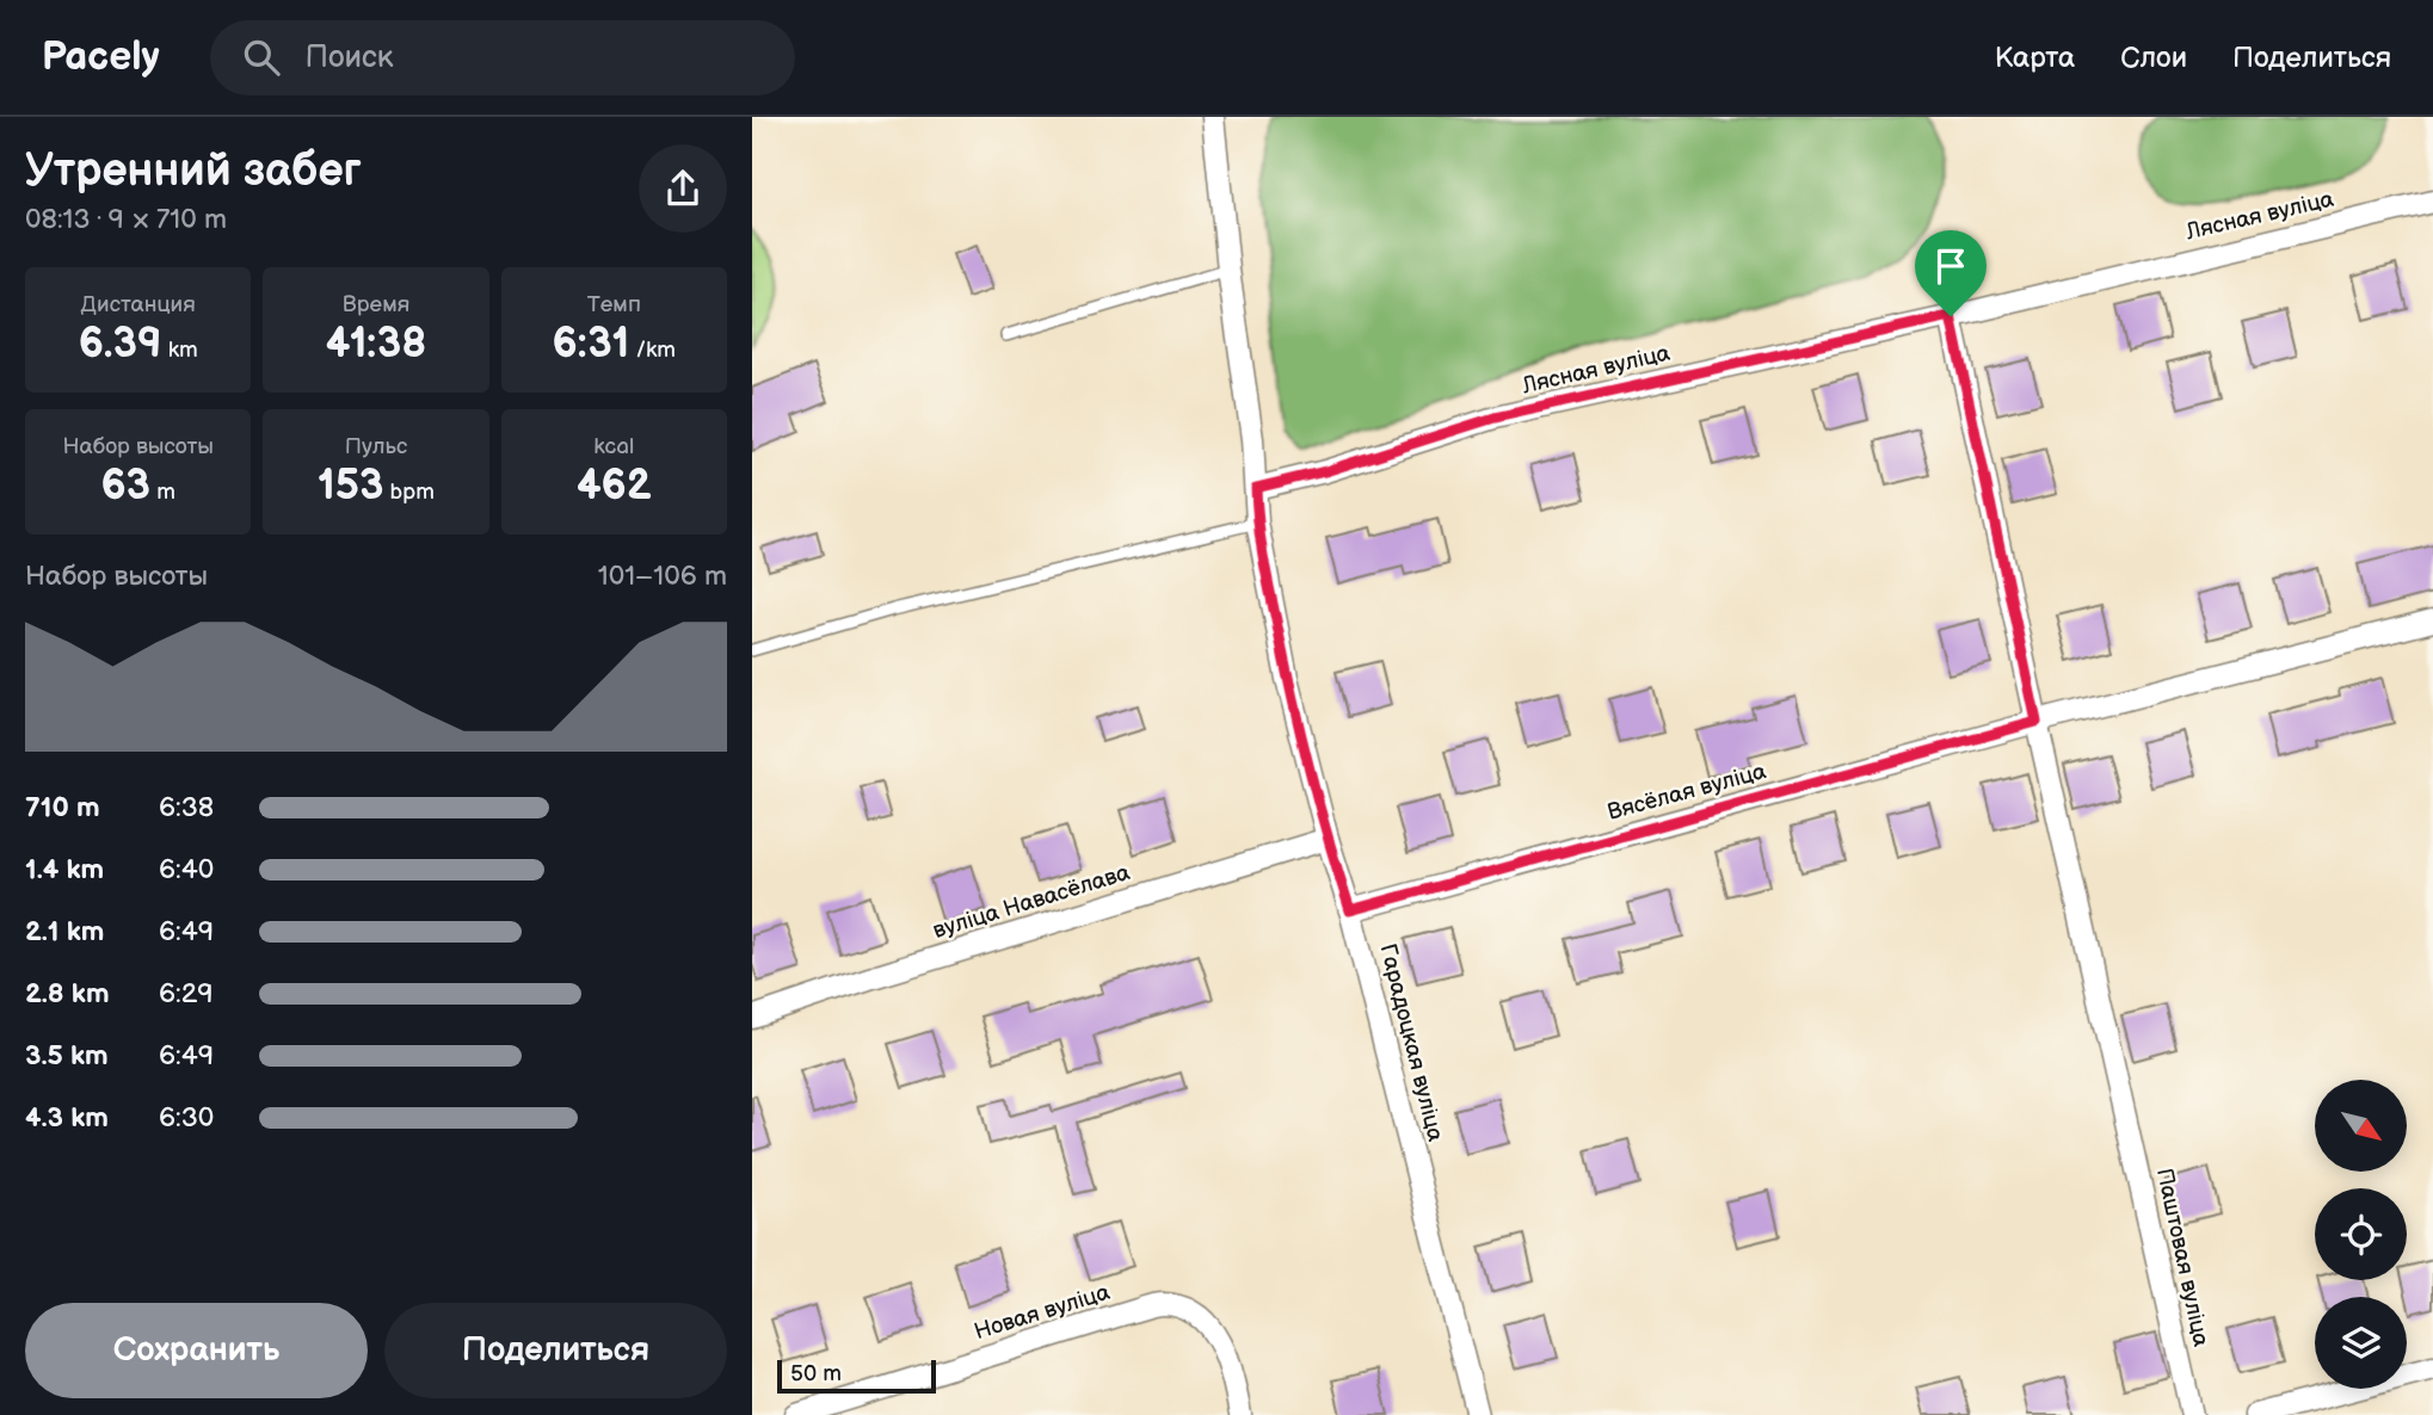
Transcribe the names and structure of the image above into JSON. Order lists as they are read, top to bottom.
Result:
{
  "streets": {
    "street": [
      "Лясная вуліца",
      "Вясёлая вуліца",
      "вуліца Навасёлава",
      "Гарадоцкая вуліца",
      "Паштовая вуліца",
      "Новая вуліца"
    ]
  },
  "crossings": [
    ["Лясная вуліца", "Гарадоцкая вуліца"],
    ["Вясёлая вуліца", "Гарадоцкая вуліца"],
    ["Вясёлая вуліца", "Паштовая вуліца"],
    ["вуліца Навасёлава", "Гарадоцкая вуліца"]
  ],
  "scale_bar": "50 m",
  "north": "bottom right",
  "page": {
    "header": "Pacely",
    "search": "Поиск",
    "nav": ["Карта", "Слои", "Поделиться"],
    "heading": ["Утренний забег", "08:13 · 9 × 710 m"],
    "stats": [
      ["Дистанция", "6.39 km"],
      ["Время", "41:38"],
      ["Темп", "6:31 /km"],
      ["Набор высоты", "63 m"],
      ["Пульс", "153 bpm"],
      ["kcal", "462"]
    ],
    "chart": ["Набор высоты", "101–106 m"],
    "list": [
      {
        "name": "710 m",
        "note": "6:38"
      },
      {
        "name": "1.4 km",
        "note": "6:40"
      },
      {
        "name": "2.1 km",
        "note": "6:49"
      },
      {
        "name": "2.8 km",
        "note": "6:29"
      },
      {
        "name": "3.5 km",
        "note": "6:49"
      },
      {
        "name": "4.3 km",
        "note": "6:30"
      }
    ],
    "buttons": ["Сохранить", "Поделиться"],
    "scale": "50 m"
  }
}
